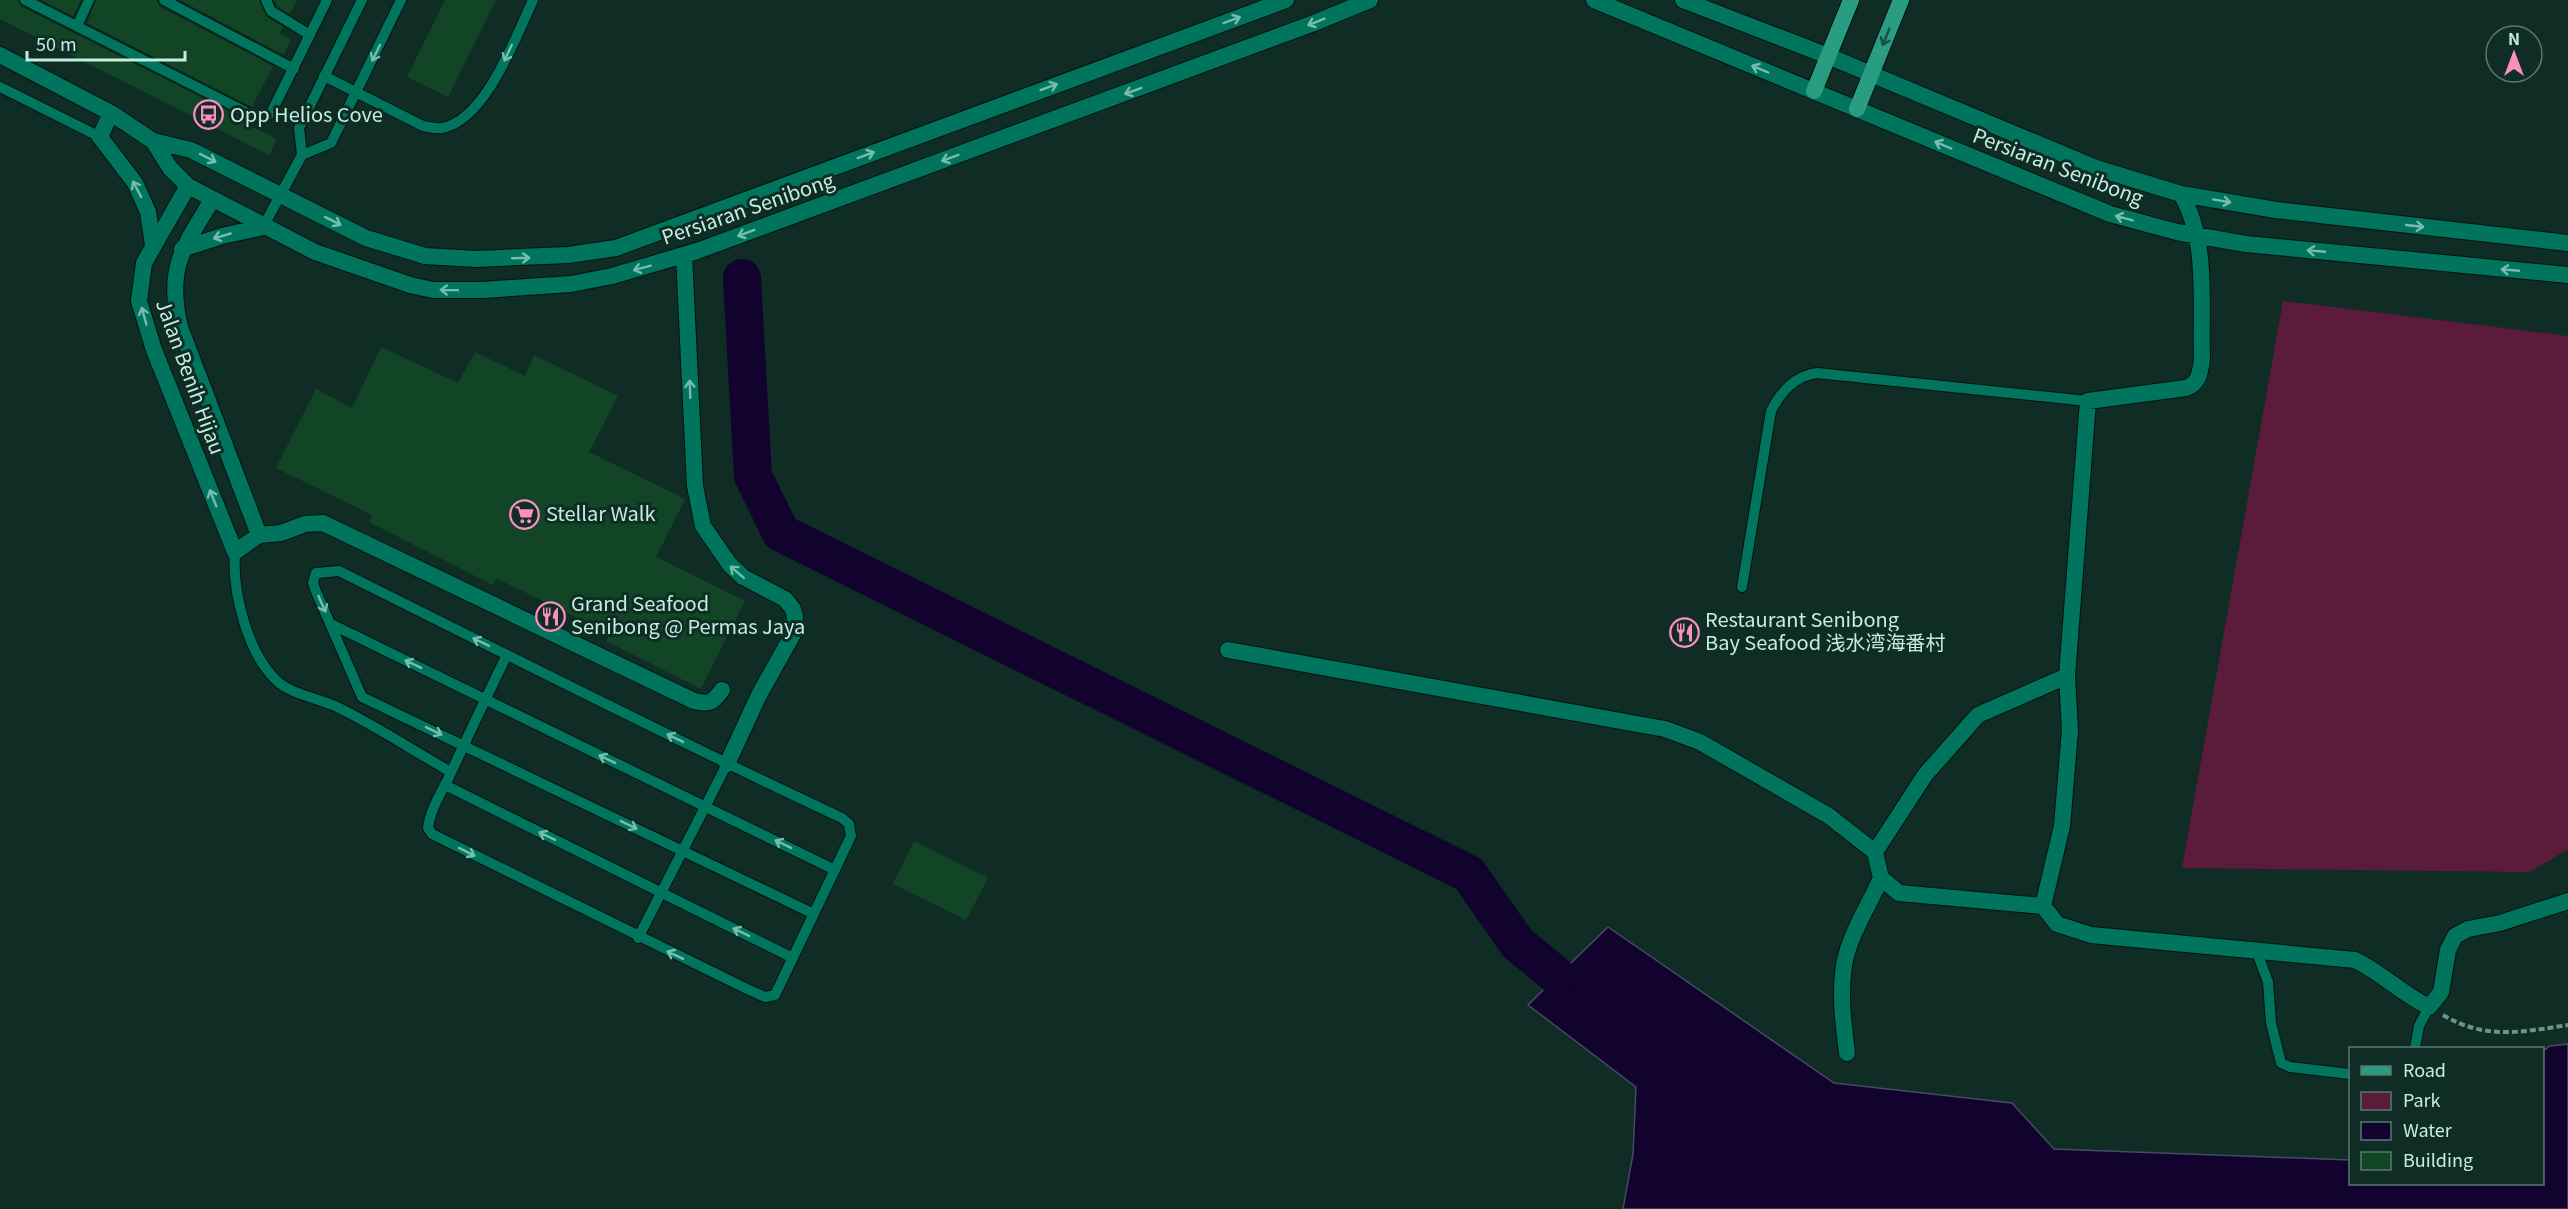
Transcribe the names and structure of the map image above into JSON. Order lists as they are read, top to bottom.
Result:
{
  "streets": {
    "street": ["Persiaran Senibong", "Jalan Benih Hijau"]
  },
  "crossings": [
    ["Persiaran Senibong", "Jalan Benih Hijau"]
  ],
  "places": {
    "bus stop": ["Opp Helios Cove"],
    "supermarket": ["Stellar Walk"],
    "restaurant": ["Grand Seafood Senibong @ Permas Jaya", "Restaurant Senibong Bay Seafood 浅水湾海番村"]
  },
  "legend": [
    "Road",
    "Park",
    "Water",
    "Building"
  ],
  "scale_bar": "50 m",
  "north": "top"
}
